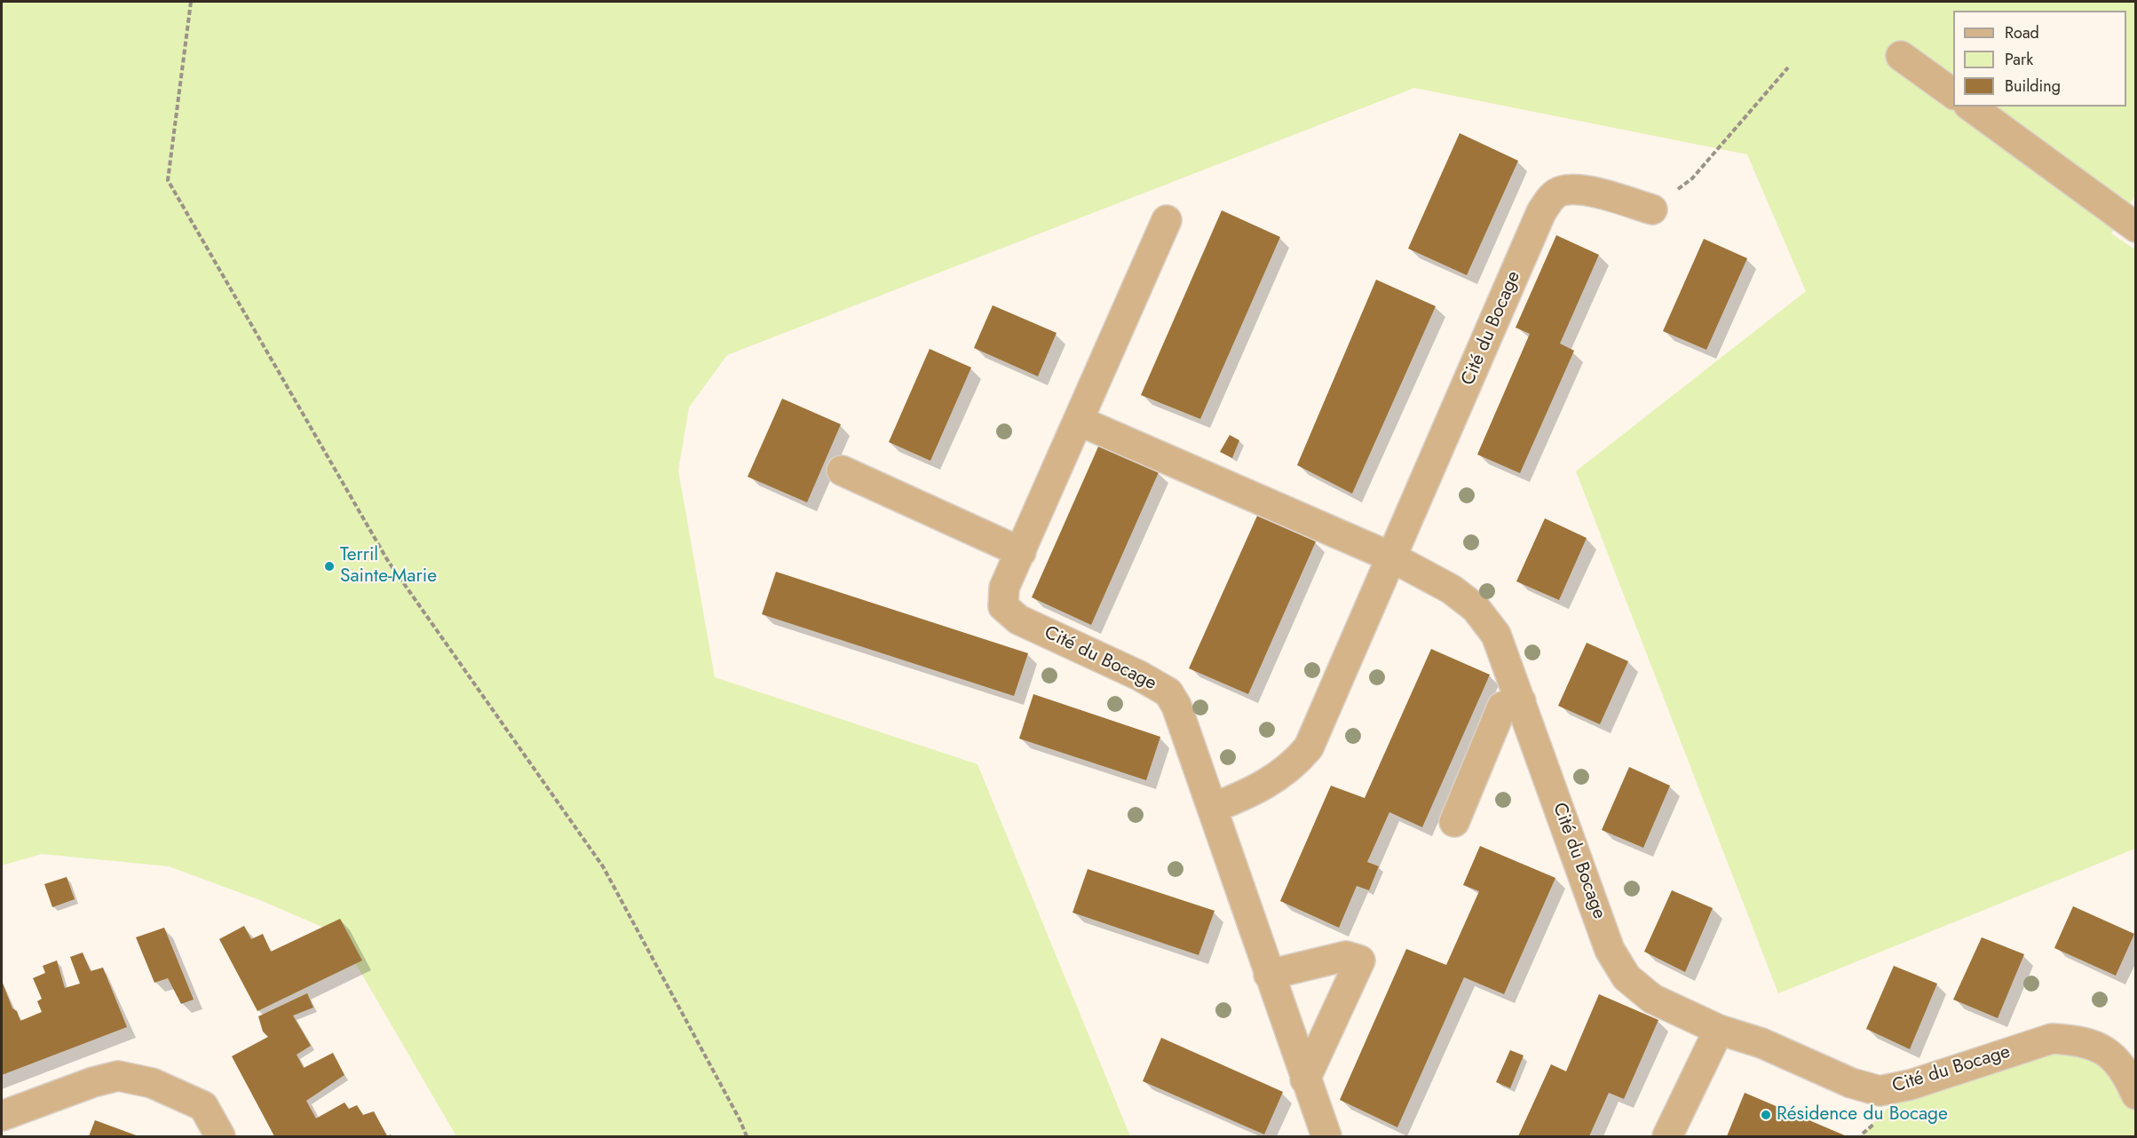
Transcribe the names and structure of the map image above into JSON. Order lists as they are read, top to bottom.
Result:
{
  "streets": {
    "street": ["Cité du Bocage"]
  },
  "places": ["Terril Sainte-Marie", "Résidence du Bocage"],
  "legend": ["Road", "Park", "Building"]
}
